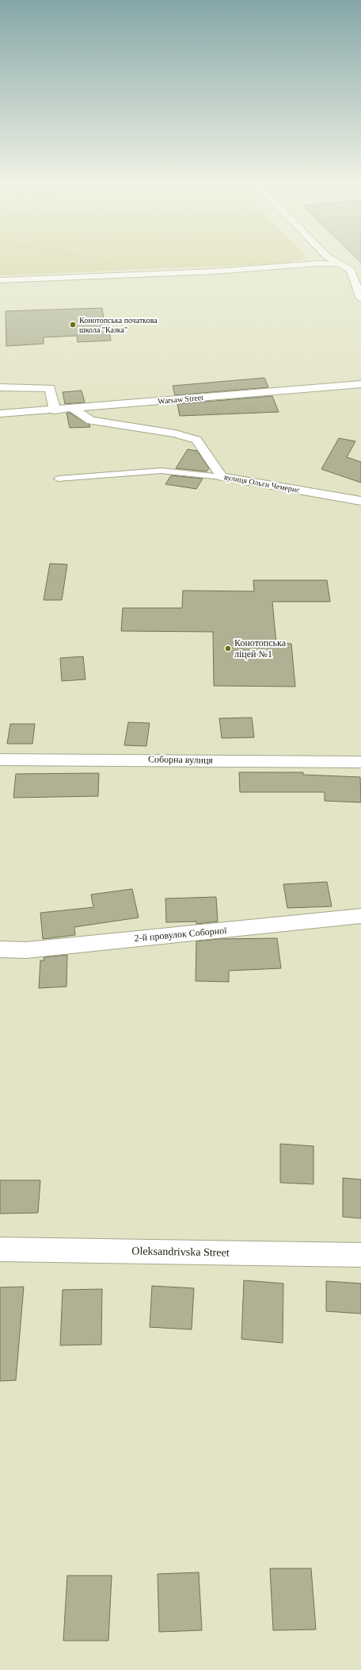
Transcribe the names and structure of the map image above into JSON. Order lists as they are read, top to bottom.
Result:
{
  "streets": {
    "street": [
      "Warsaw Street",
      "вулиця Ольги Чемерис",
      "Соборна вулиця",
      "2-й провулок Соборної",
      "Oleksandrivska Street"
    ]
  },
  "crossings": [
    ["Warsaw Street", "вулиця Ольги Чемерис"]
  ],
  "places": ["Конотопська початкова школа \"Казка\"", "Конотопська ліцей №1"]
}
